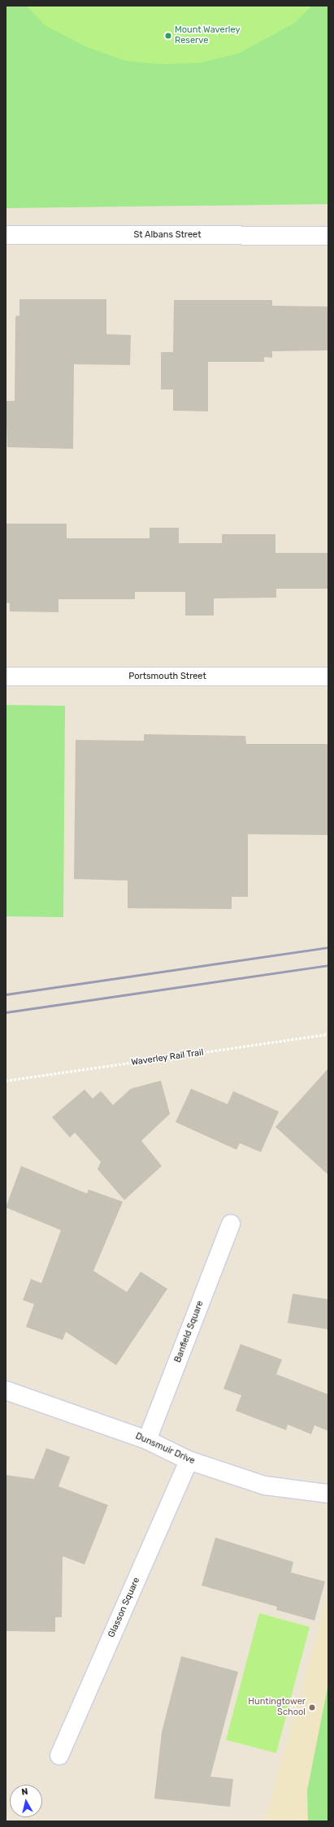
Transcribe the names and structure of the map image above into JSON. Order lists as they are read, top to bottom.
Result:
{
  "streets": {
    "street": [
      "St Albans Street",
      "Portsmouth Street",
      "Banfield Square",
      "Dunsmuir Drive",
      "Glasson Square"
    ],
    "path": ["Waverley Rail Trail"]
  },
  "crossings": [
    ["Banfield Square", "Dunsmuir Drive"],
    ["Dunsmuir Drive", "Glasson Square"]
  ],
  "places": ["Mount Waverley Reserve", "Huntingtower School"],
  "north": "top"
}
